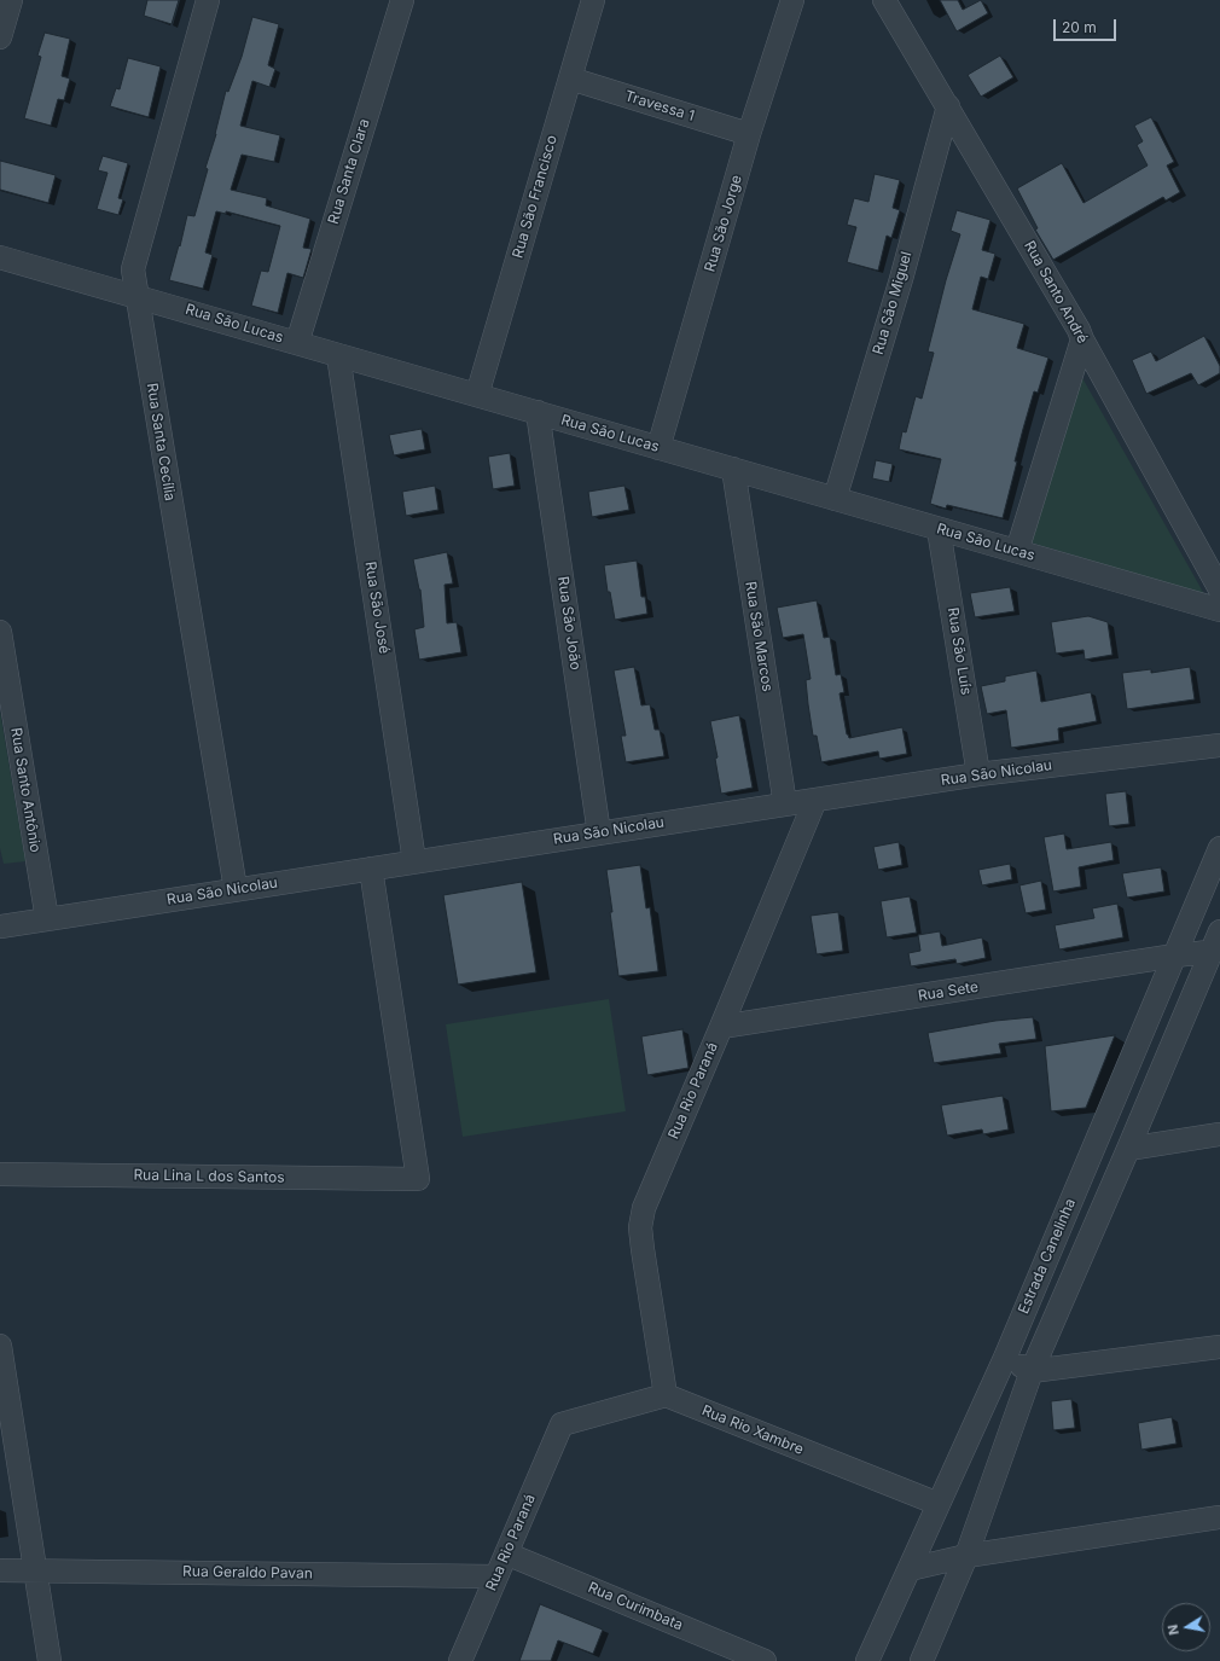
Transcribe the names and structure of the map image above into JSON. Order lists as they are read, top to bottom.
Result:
{
  "streets": {
    "street": [
      "Travessa 1",
      "Rua Santa Clara",
      "Rua São Francisco",
      "Rua São Jorge",
      "Rua Santo André",
      "Rua São Miguel",
      "Rua São Lucas",
      "Rua Santa Cecília",
      "Rua São José",
      "Rua São João",
      "Rua São Marcos",
      "Rua São Luís",
      "Rua São Nicolau",
      "Rua Santo Antônio",
      "Rua Sete",
      "Rua Rio Paraná",
      "Rua Lina L dos Santos",
      "Estrada Canelinha",
      "Rua Rio Xambre",
      "Rua Geraldo Pavan",
      "Rua Curimbata"
    ]
  },
  "crossings": [
    ["Travessa 1", "Rua São Francisco"],
    ["Travessa 1", "Rua São Jorge"],
    ["Rua Santa Clara", "Rua São Lucas"],
    ["Rua São Francisco", "Rua São Lucas"],
    ["Rua São Jorge", "Rua São Lucas"],
    ["Rua Santo André", "Rua São Miguel"],
    ["Rua São Miguel", "Rua São Lucas"],
    ["Rua São Lucas", "Rua Santa Cecília"],
    ["Rua São Lucas", "Rua São José"],
    ["Rua São Lucas", "Rua São João"],
    ["Rua São Lucas", "Rua São Marcos"],
    ["Rua São Lucas", "Rua São Luís"],
    ["Rua Santa Cecília", "Rua São Nicolau"],
    ["Rua São José", "Rua São Nicolau"],
    ["Rua São João", "Rua São Nicolau"],
    ["Rua São Marcos", "Rua São Nicolau"],
    ["Rua São Luís", "Rua São Nicolau"],
    ["Rua São Nicolau", "Rua Santo Antônio"],
    ["Rua São Nicolau", "Rua Rio Paraná"],
    ["Rua São Nicolau", "Rua Lina L dos Santos"],
    ["Rua Sete", "Rua Rio Paraná"],
    ["Rua Sete", "Estrada Canelinha"],
    ["Rua Rio Paraná", "Rua Rio Xambre"],
    ["Rua Rio Paraná", "Rua Geraldo Pavan"],
    ["Rua Rio Paraná", "Rua Curimbata"],
    ["Estrada Canelinha", "Rua Rio Xambre"]
  ],
  "scale_bar": "20 m",
  "north": "left"
}
